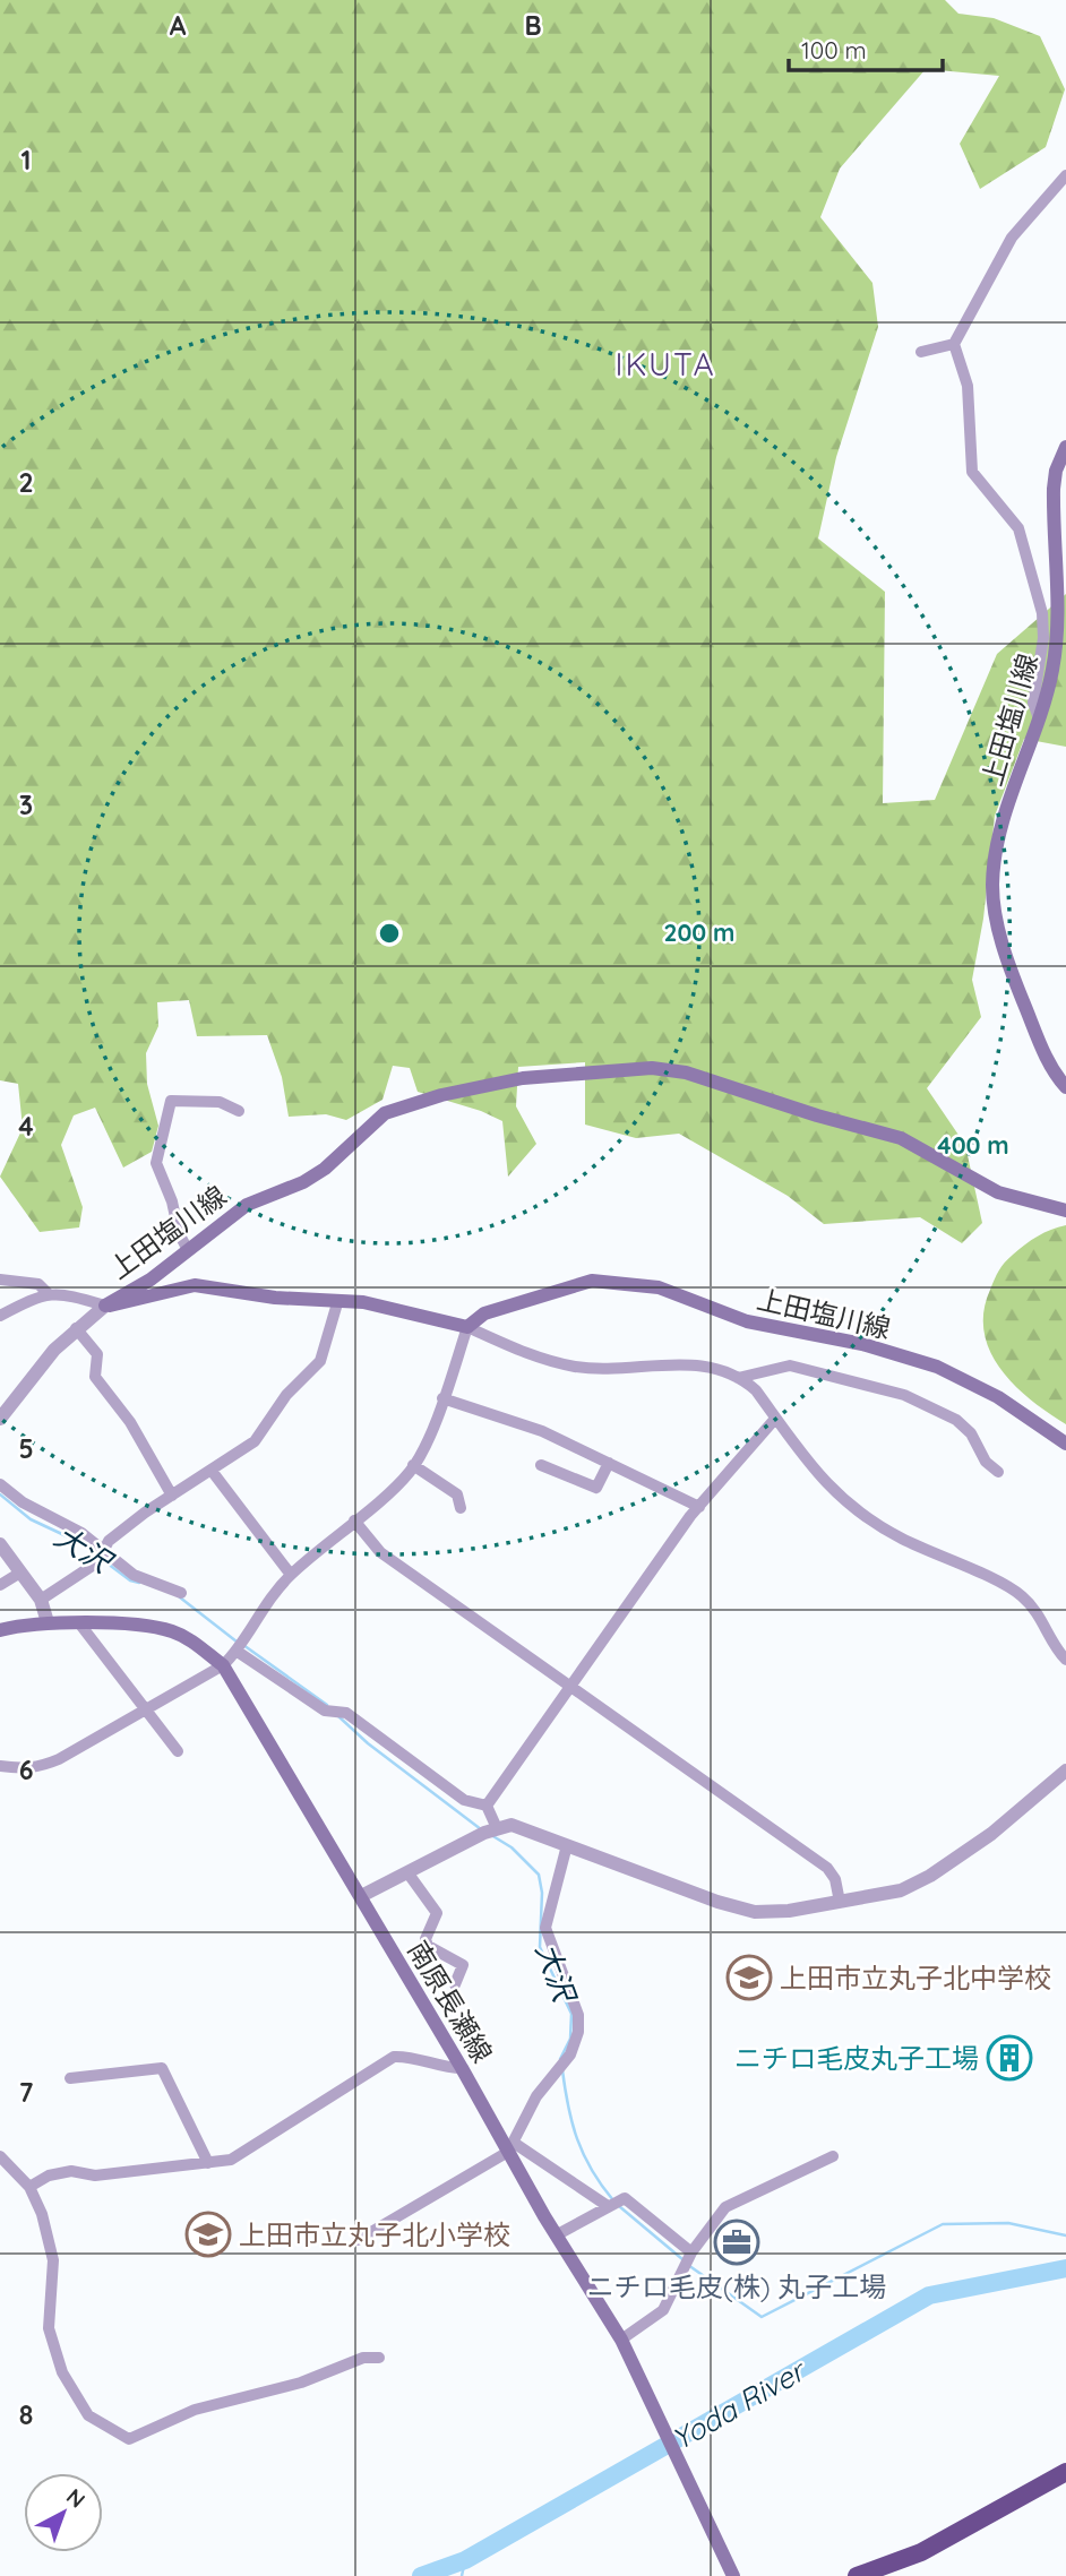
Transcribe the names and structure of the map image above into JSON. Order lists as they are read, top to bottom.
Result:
{
  "streets": {
    "main road": ["上田塩川線", "南原長瀬線"]
  },
  "districts": ["IKUTA"],
  "water": ["大沢", "Yoda River"],
  "places": {
    "school or university": ["上田市立丸子北中学校", "上田市立丸子北小学校"],
    "building": ["ニチロ毛皮丸子工場"],
    "office": ["ニチロ毛皮(株) 丸子工場"]
  },
  "scale_bar": "100 m",
  "north": "top right",
  "grid": {
    "columns": ["A", "B"],
    "rows": [
      "1",
      "2",
      "3",
      "4",
      "5",
      "6",
      "7",
      "8"
    ]
  },
  "rings": ["200 m", "400 m"]
}
